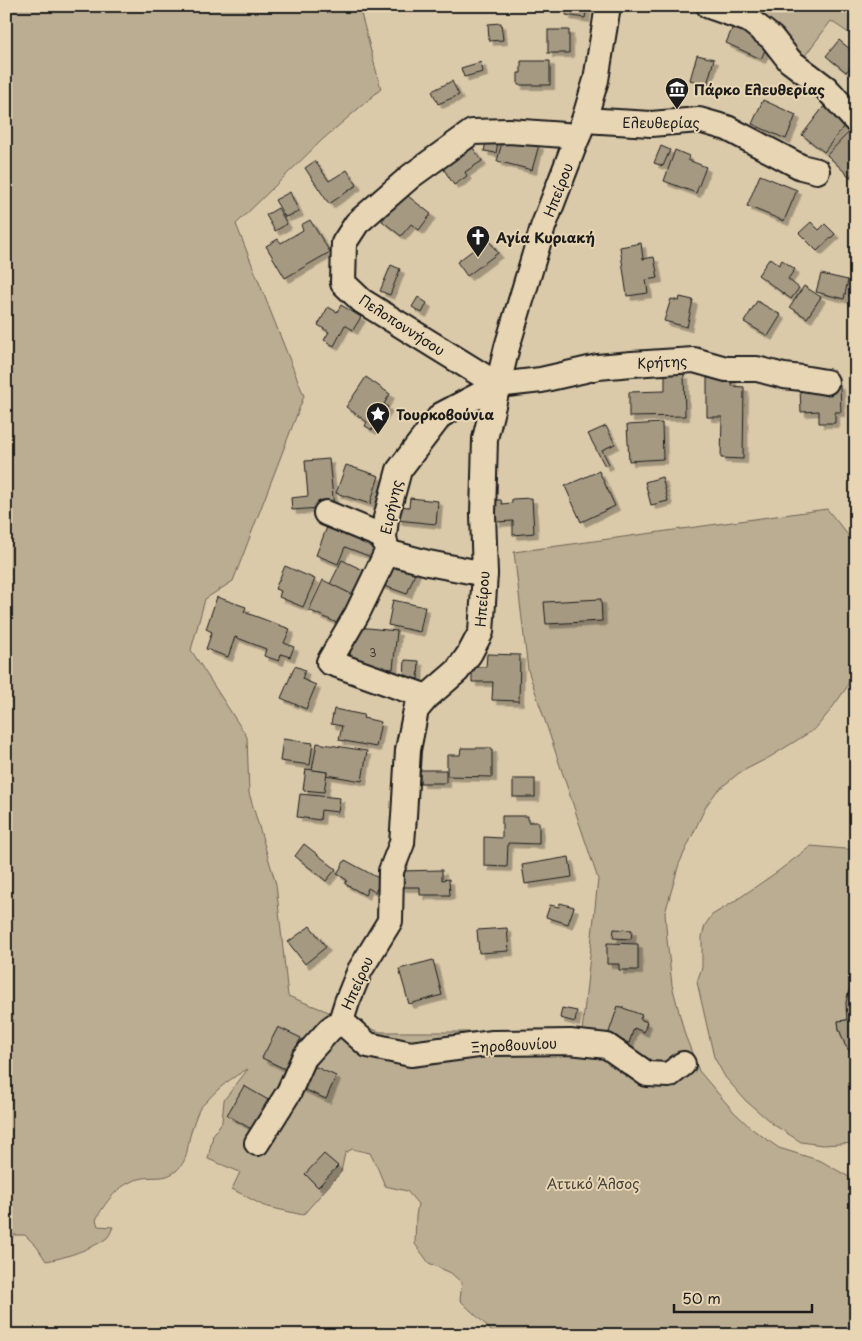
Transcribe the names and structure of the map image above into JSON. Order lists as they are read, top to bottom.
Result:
{
  "streets": {
    "street": [
      "Ελευθερίας",
      "Ηπείρου",
      "Πελοποννήσου",
      "Κρήτης",
      "Ειρήνης",
      "Ξηροβουνίου"
    ]
  },
  "crossings": [
    ["Ελευθερίας", "Ηπείρου"],
    ["Ελευθερίας", "Πελοποννήσου"],
    ["Ηπείρου", "Πελοποννήσου"],
    ["Ηπείρου", "Κρήτης"],
    ["Ηπείρου", "Ειρήνης"],
    ["Ηπείρου", "Ξηροβουνίου"],
    ["Πελοποννήσου", "Κρήτης"],
    ["Πελοποννήσου", "Ειρήνης"],
    ["Κρήτης", "Ειρήνης"]
  ],
  "parks": ["Αττικό Άλσος"],
  "places": {
    "museum": ["Πάρκο Ελευθερίας"],
    "church": ["Αγία Κυριακή"],
    "place": ["Τουρκοβούνια"]
  },
  "house_numbers": ["3"],
  "scale_bar": "50 m"
}
